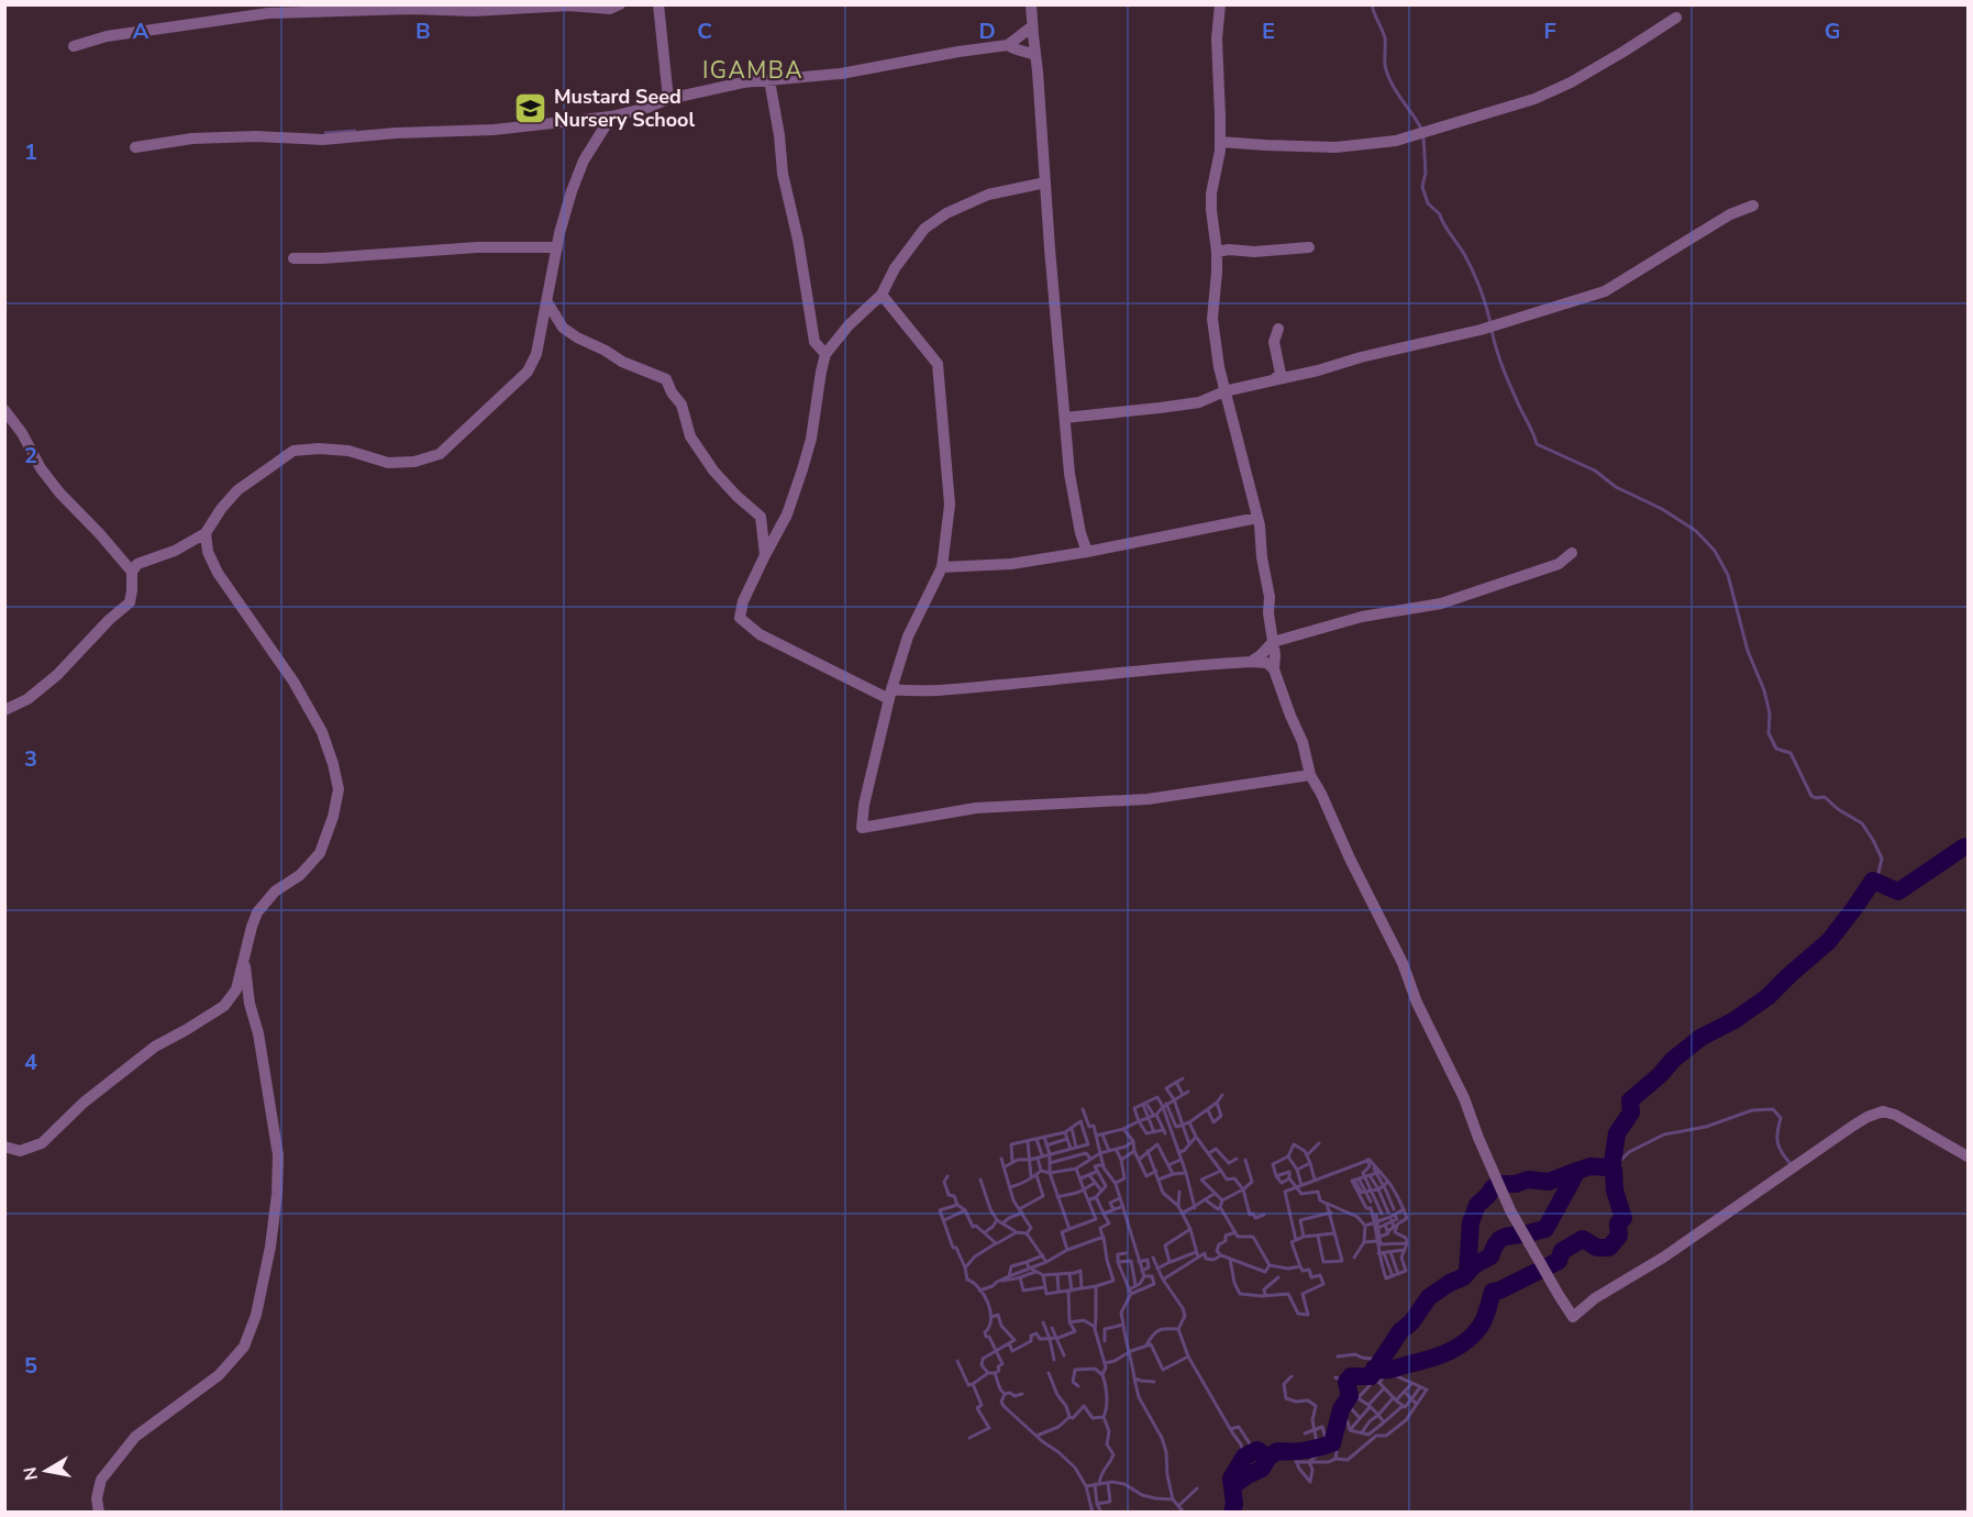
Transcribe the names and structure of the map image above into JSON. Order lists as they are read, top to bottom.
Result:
{
  "districts": ["IGAMBA"],
  "places": {
    "school or university": ["Mustard Seed Nursery School"]
  },
  "north": "left",
  "grid": {
    "columns": [
      "A",
      "B",
      "C",
      "D",
      "E",
      "F",
      "G"
    ],
    "rows": [
      "1",
      "2",
      "3",
      "4",
      "5"
    ]
  }
}
